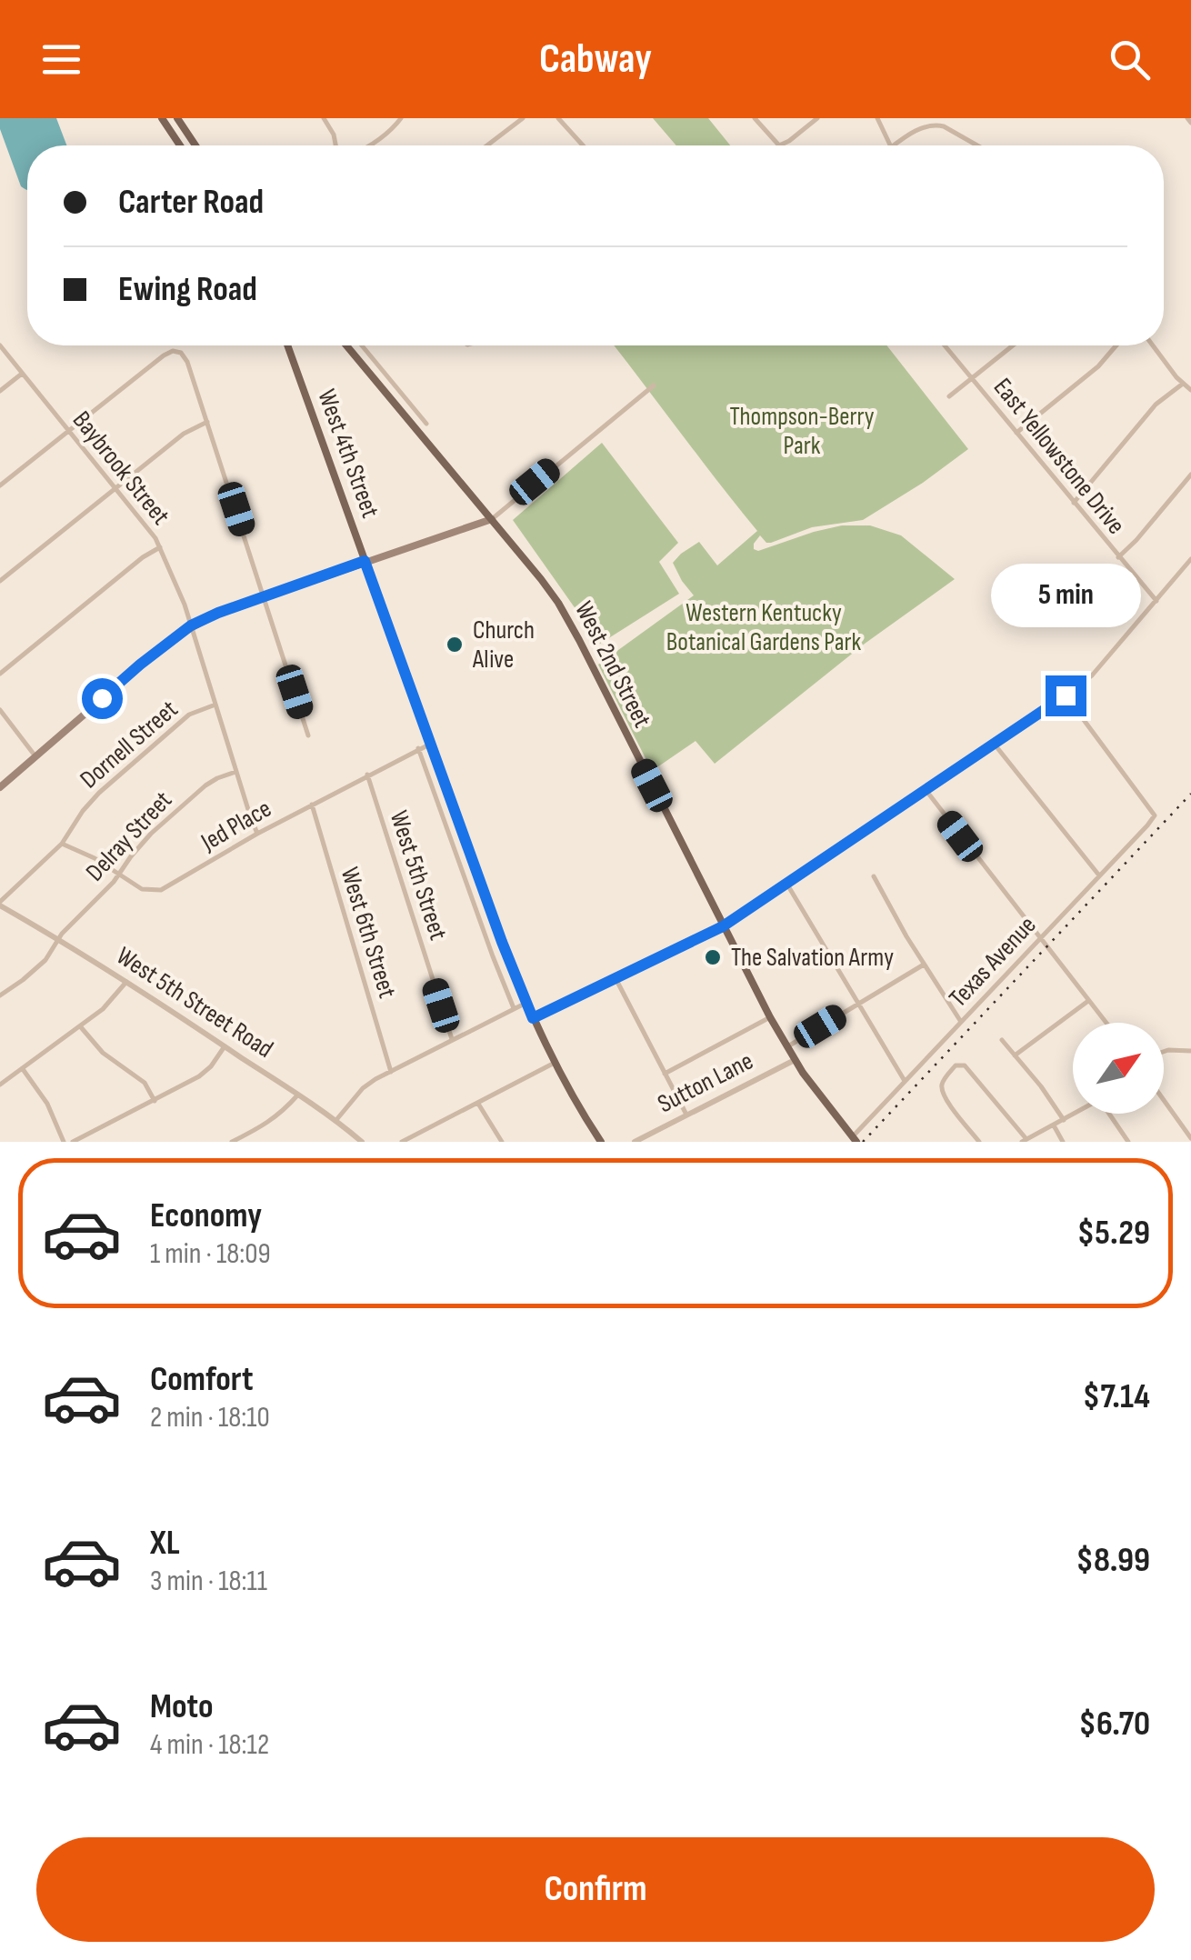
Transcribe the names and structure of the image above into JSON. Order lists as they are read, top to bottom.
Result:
{
  "streets": {
    "main road": ["West 4th Street", "West 2nd Street"],
    "street": [
      "East Yellowstone Drive",
      "Baybrook Street",
      "Dornell Street",
      "Jed Place",
      "Delray Street",
      "West 5th Street",
      "West 6th Street",
      "Texas Avenue",
      "West 5th Street Road",
      "Sutton Lane"
    ]
  },
  "crossings": [
    ["West 4th Street", "Jed Place"],
    ["Baybrook Street", "Dornell Street"],
    ["Baybrook Street", "Jed Place"],
    ["Baybrook Street", "Delray Street"],
    ["West 2nd Street", "Texas Avenue"],
    ["West 2nd Street", "Sutton Lane"],
    ["Dornell Street", "Jed Place"],
    ["Dornell Street", "West 5th Street Road"],
    ["Jed Place", "Delray Street"],
    ["Jed Place", "West 5th Street"],
    ["Jed Place", "West 6th Street"],
    ["Delray Street", "West 5th Street Road"]
  ],
  "parks": ["Thompson-Berry Park", "Western Kentucky Botanical Gardens Park"],
  "places": ["Church Alive", "The Salvation Army"],
  "north": "top right",
  "page": {
    "header": "Cabway",
    "banner": ["Carter Road", "Ewing Road"],
    "bubble": "5 min",
    "list": [
      {
        "name": "Economy",
        "note": "1 min · 18:09",
        "value": "$5.29"
      },
      {
        "name": "Comfort",
        "note": "2 min · 18:10",
        "value": "$7.14"
      },
      {
        "name": "XL",
        "note": "3 min · 18:11",
        "value": "$8.99"
      },
      {
        "name": "Moto",
        "note": "4 min · 18:12",
        "value": "$6.70"
      }
    ],
    "buttons": "Confirm"
  }
}
